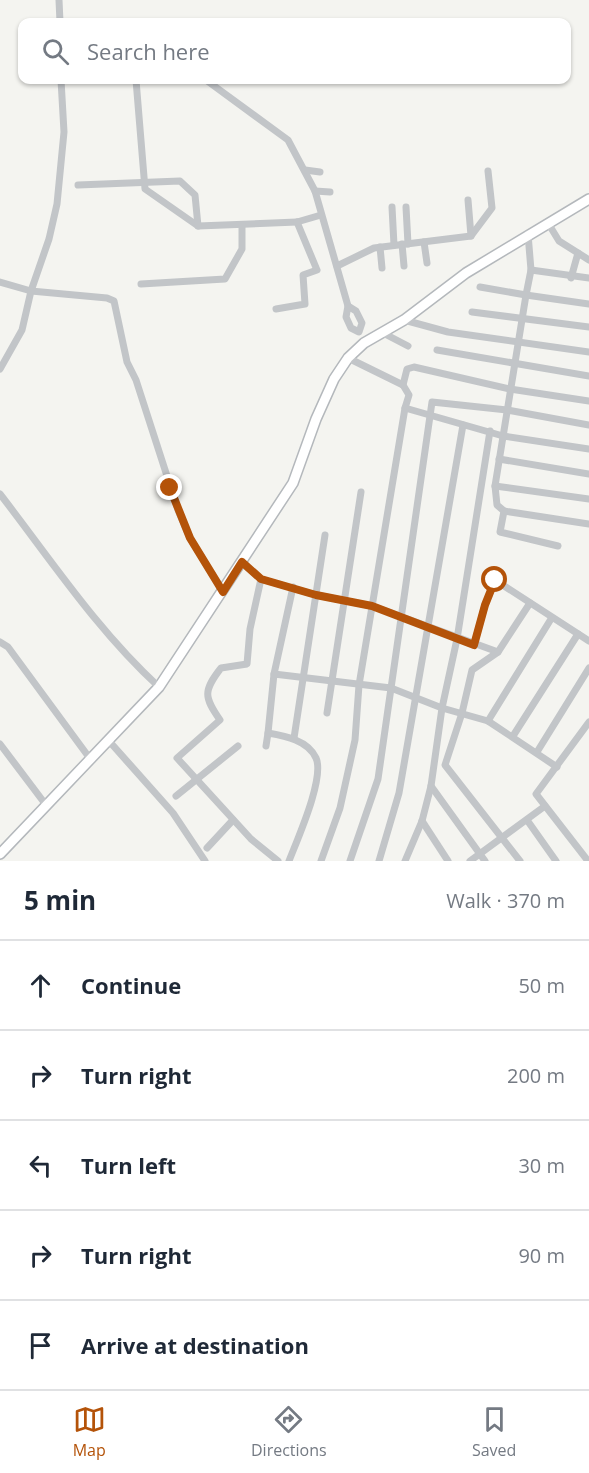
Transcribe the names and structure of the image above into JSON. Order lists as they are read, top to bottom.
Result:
{
  "page": {
    "search": "Search here",
    "heading": ["5 min", "Walk · 370 m"],
    "list": [
      ["Continue", "50 m"],
      ["Turn right", "200 m"],
      ["Turn left", "30 m"],
      ["Turn right", "90 m"],
      "Arrive at destination"
    ],
    "nav": ["Map", "Directions", "Saved"]
  }
}
